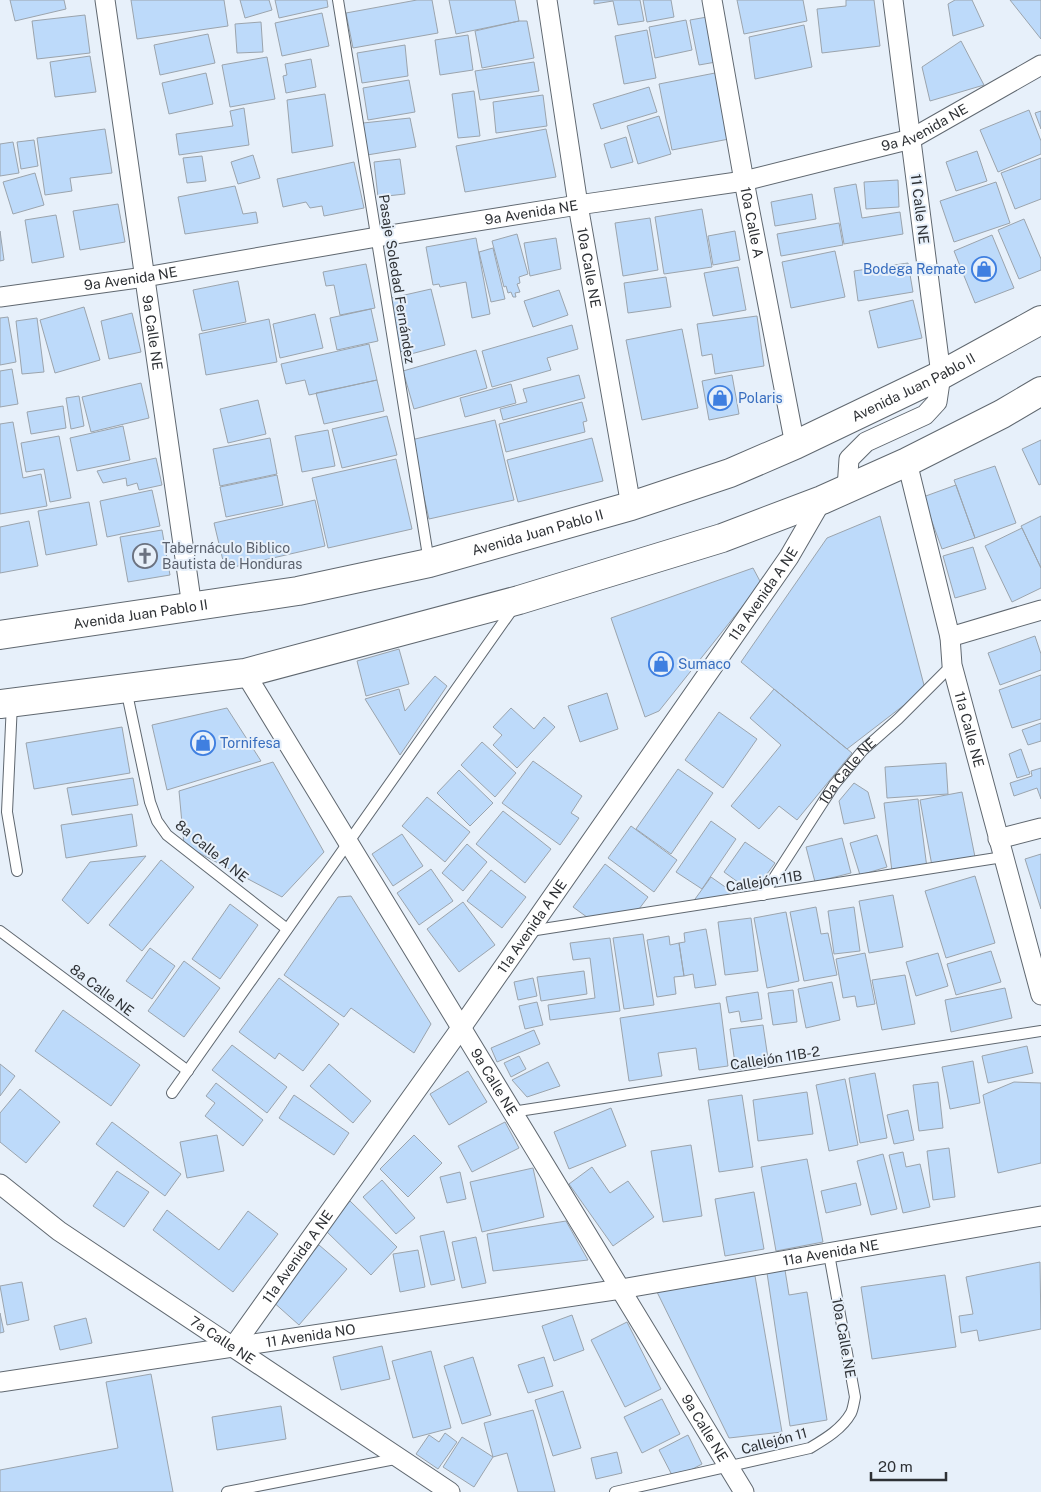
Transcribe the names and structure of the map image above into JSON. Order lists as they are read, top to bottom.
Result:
{
  "streets": {
    "highway": ["Avenida Juan Pablo II"],
    "street": [
      "9a Avenida NE",
      "11 Calle NE",
      "10a Calle A",
      "10a Calle NE",
      "9a Calle NE",
      "11a Avenida A NE",
      "11a Calle NE",
      "11a Avenida NE",
      "11 Avenida NO",
      "7a Calle NE"
    ],
    "lane": [
      "Pasaje Soledad Fernández",
      "8a Calle A NE",
      "Callejón 11B",
      "8a Calle NE",
      "Callejón 11B-2",
      "Callejón 11"
    ]
  },
  "crossings": [
    ["9a Avenida NE", "11 Calle NE"],
    ["9a Avenida NE", "10a Calle A"],
    ["9a Avenida NE", "10a Calle NE"],
    ["9a Avenida NE", "Pasaje Soledad Fernández"],
    ["9a Avenida NE", "9a Calle NE"],
    ["11 Calle NE", "Avenida Juan Pablo II"],
    ["10a Calle A", "Avenida Juan Pablo II"],
    ["10a Calle NE", "Avenida Juan Pablo II"],
    ["10a Calle NE", "11a Calle NE"],
    ["10a Calle NE", "Callejón 11B"],
    ["10a Calle NE", "11a Avenida NE"],
    ["10a Calle NE", "Callejón 11"],
    ["Pasaje Soledad Fernández", "Avenida Juan Pablo II"],
    ["9a Calle NE", "Avenida Juan Pablo II"],
    ["9a Calle NE", "11a Avenida A NE"],
    ["9a Calle NE", "Callejón 11B-2"],
    ["9a Calle NE", "11a Avenida NE"],
    ["9a Calle NE", "11 Avenida NO"],
    ["9a Calle NE", "Callejón 11"],
    ["11a Avenida A NE", "Callejón 11B"],
    ["11a Avenida A NE", "11 Avenida NO"],
    ["11a Avenida A NE", "7a Calle NE"],
    ["11a Calle NE", "Callejón 11B"],
    ["11a Avenida NE", "11 Avenida NO"],
    ["11 Avenida NO", "7a Calle NE"]
  ],
  "places": {
    "shop": [
      "Bodega Remate",
      "Polaris",
      "Sumaco",
      "Tornifesa"
    ],
    "church": ["Tabernáculo Biblico Bautista de Honduras"]
  },
  "scale_bar": "20 m"
}
